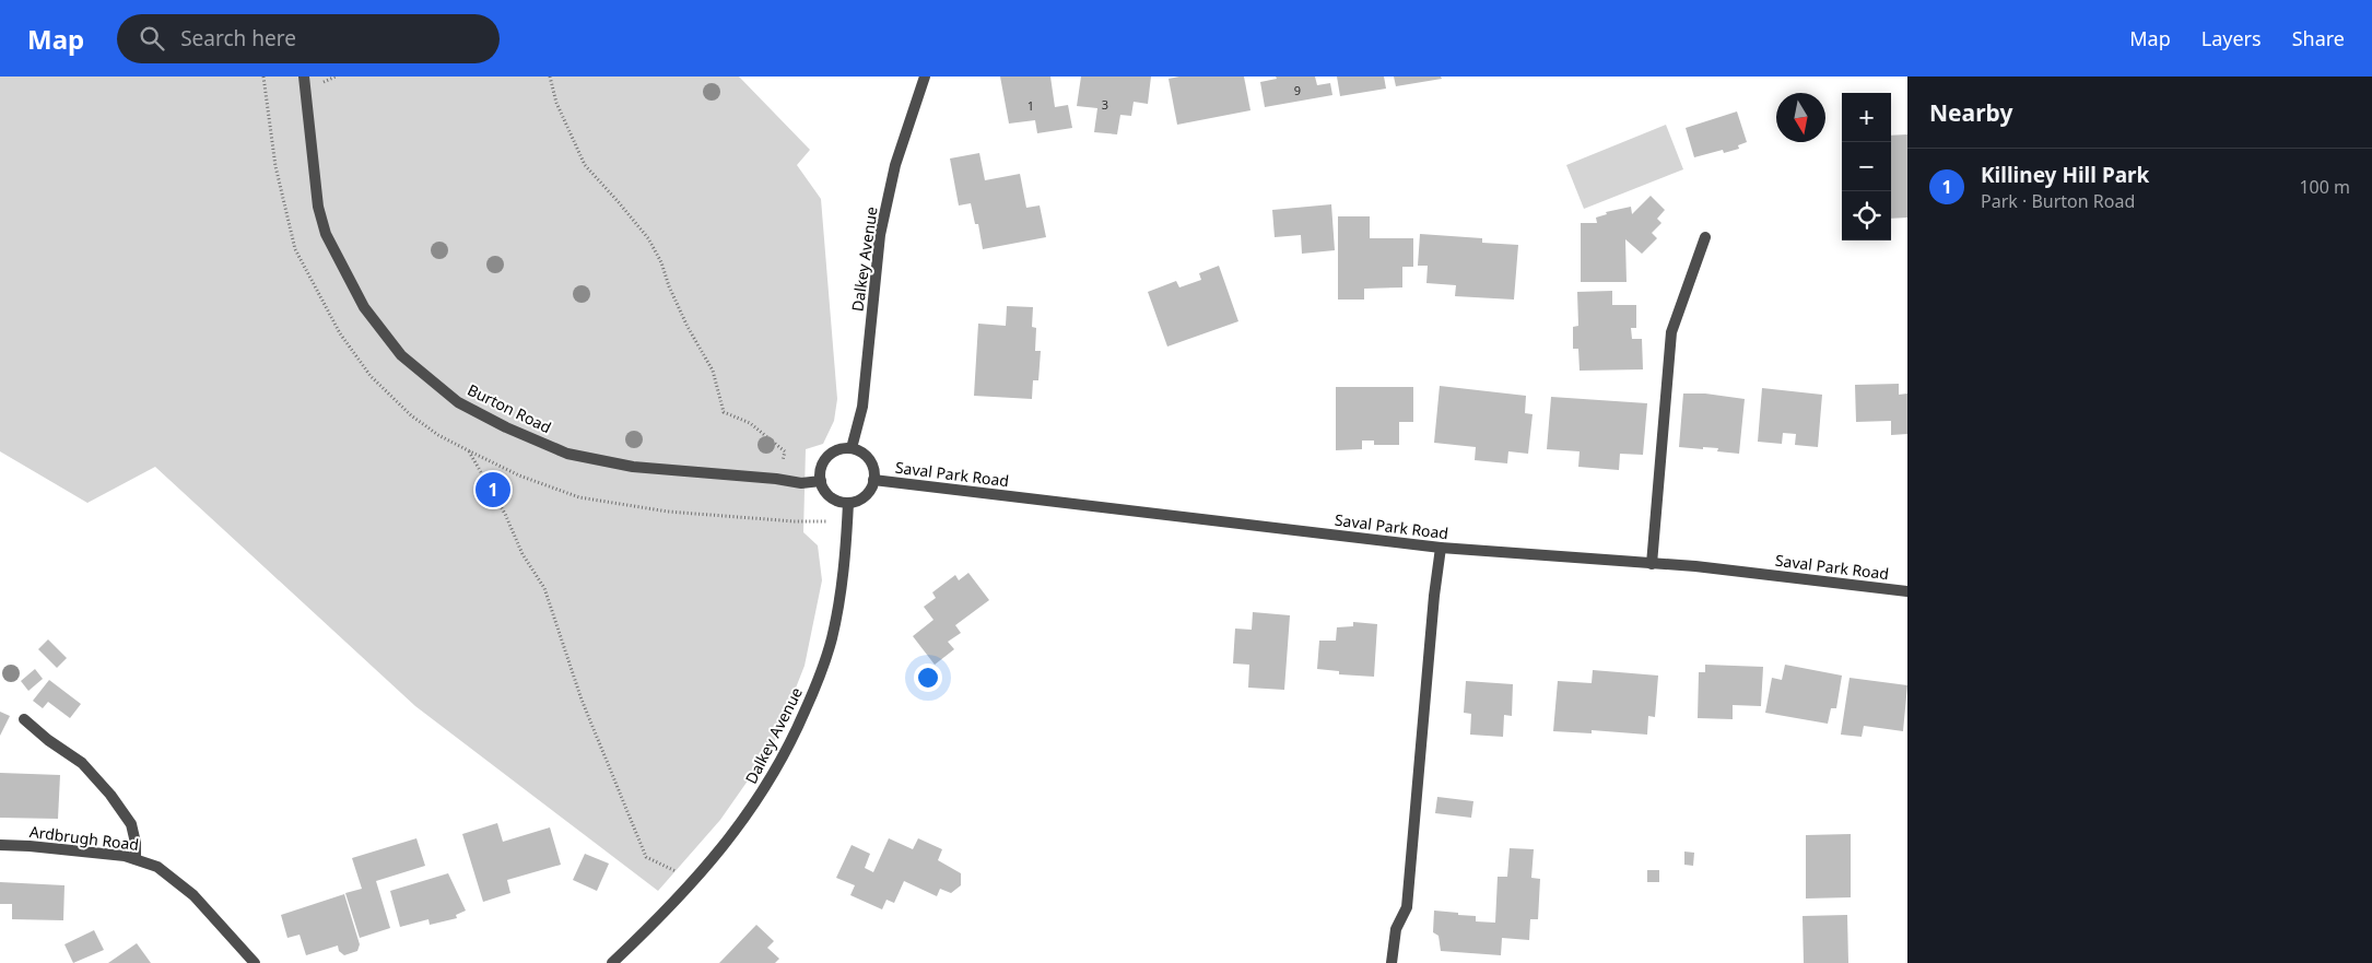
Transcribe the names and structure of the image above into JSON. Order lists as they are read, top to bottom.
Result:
{
  "streets": {
    "street": [
      "Dalkey Avenue",
      "Burton Road",
      "Saval Park Road",
      "Ardbrugh Road"
    ]
  },
  "crossings": [
    ["Dalkey Avenue", "Burton Road"],
    ["Dalkey Avenue", "Saval Park Road"],
    ["Burton Road", "Saval Park Road"]
  ],
  "house_numbers": ["9", "3", "1"],
  "north": "bottom",
  "page": {
    "header": "Map",
    "search": "Search here",
    "nav": ["Map", "Layers", "Share"],
    "heading": "Nearby",
    "map_buttons": ["+", "−"],
    "list": [
      {
        "mark": "1",
        "name": "Killiney Hill Park",
        "note": "Park · Burton Road",
        "value": "100 m"
      }
    ],
    "pins": "1"
  }
}
